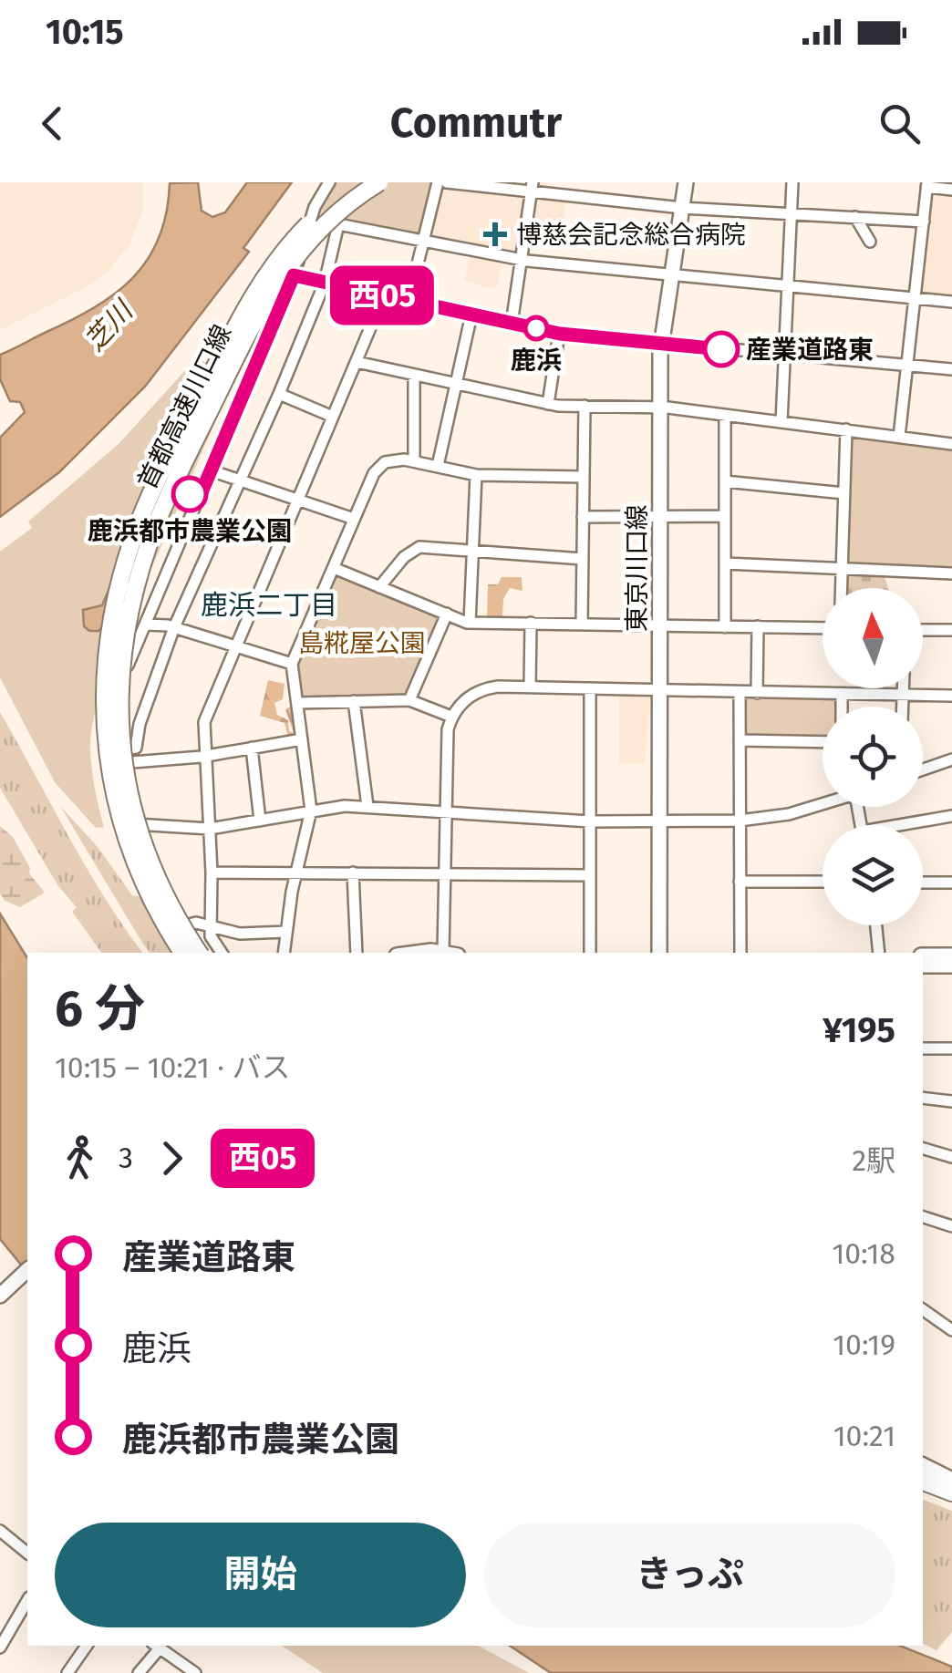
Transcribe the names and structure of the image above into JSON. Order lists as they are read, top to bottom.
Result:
{
  "streets": {
    "highway": ["首都高速川口線"],
    "main road": ["東京川口線"]
  },
  "districts": ["鹿浜二丁目"],
  "water": ["芝川"],
  "parks": ["島糀屋公園"],
  "places": {
    "health": ["博慈会記念総合病院"],
    "other": ["鹿浜", "産業道路東", "鹿浜都市農業公園"]
  },
  "lines": ["bus line 西05"],
  "north": "top",
  "page": {
    "status": "10:15",
    "header": "Commutr",
    "on_map": "西05",
    "heading": ["6 分", "10:15 – 10:21 · バス", "¥195"],
    "legs": ["3", "西05", "2駅"],
    "list": [
      {
        "name": "産業道路東",
        "value": "10:18"
      },
      {
        "name": "鹿浜",
        "value": "10:19"
      },
      {
        "name": "鹿浜都市農業公園",
        "value": "10:21"
      }
    ],
    "buttons": ["開始", "きっぷ"]
  }
}
